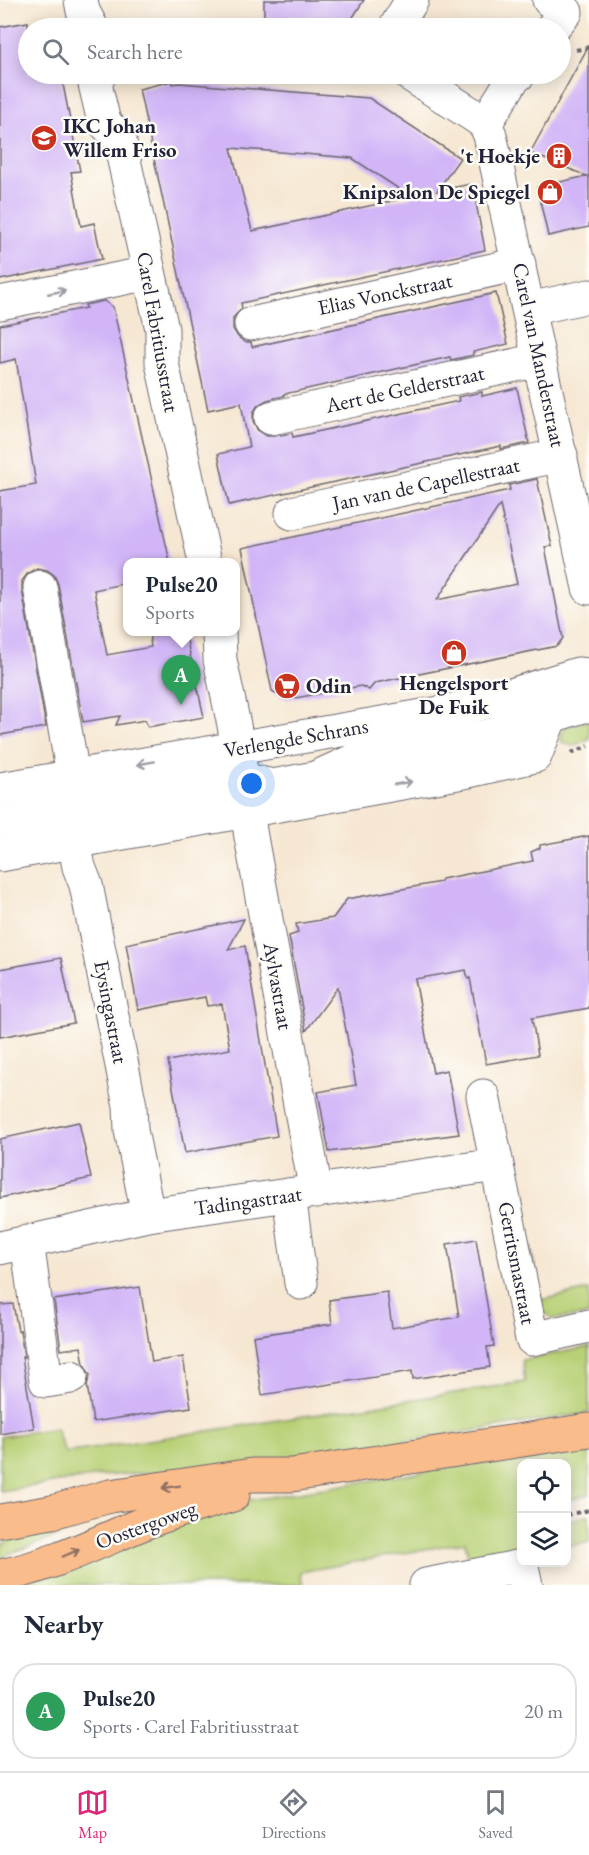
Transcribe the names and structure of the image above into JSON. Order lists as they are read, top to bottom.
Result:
{
  "streets": {
    "main road": ["Oostergoweg"],
    "street": [
      "Elias Vonckstraat",
      "Carel Fabritiusstraat",
      "Carel van Manderstraat",
      "Aert de Gelderstraat",
      "Jan van de Capellestraat",
      "Verlengde Schrans",
      "Aylvastraat",
      "Eysingastraat",
      "Tadingastraat",
      "Gerritsmastraat"
    ]
  },
  "crossings": [
    ["Elias Vonckstraat", "Carel van Manderstraat"],
    ["Carel van Manderstraat", "Aert de Gelderstraat"],
    ["Carel van Manderstraat", "Jan van de Capellestraat"],
    ["Verlengde Schrans", "Aylvastraat"],
    ["Verlengde Schrans", "Eysingastraat"],
    ["Aylvastraat", "Tadingastraat"],
    ["Eysingastraat", "Tadingastraat"],
    ["Tadingastraat", "Gerritsmastraat"]
  ],
  "places": {
    "school or university": ["IKC Johan Willem Friso"],
    "building": ["'t Hoekje"],
    "shop": ["Knipsalon De Spiegel", "Hengelsport De Fuik"],
    "supermarket": ["Odin"]
  },
  "page": {
    "search": "Search here",
    "popup": ["Pulse20", "Sports"],
    "pins": "A",
    "heading": "Nearby",
    "list": [
      {
        "mark": "A",
        "name": "Pulse20",
        "note": "Sports · Carel Fabritiusstraat",
        "value": "20 m"
      }
    ],
    "nav": ["Map", "Directions", "Saved"]
  }
}
